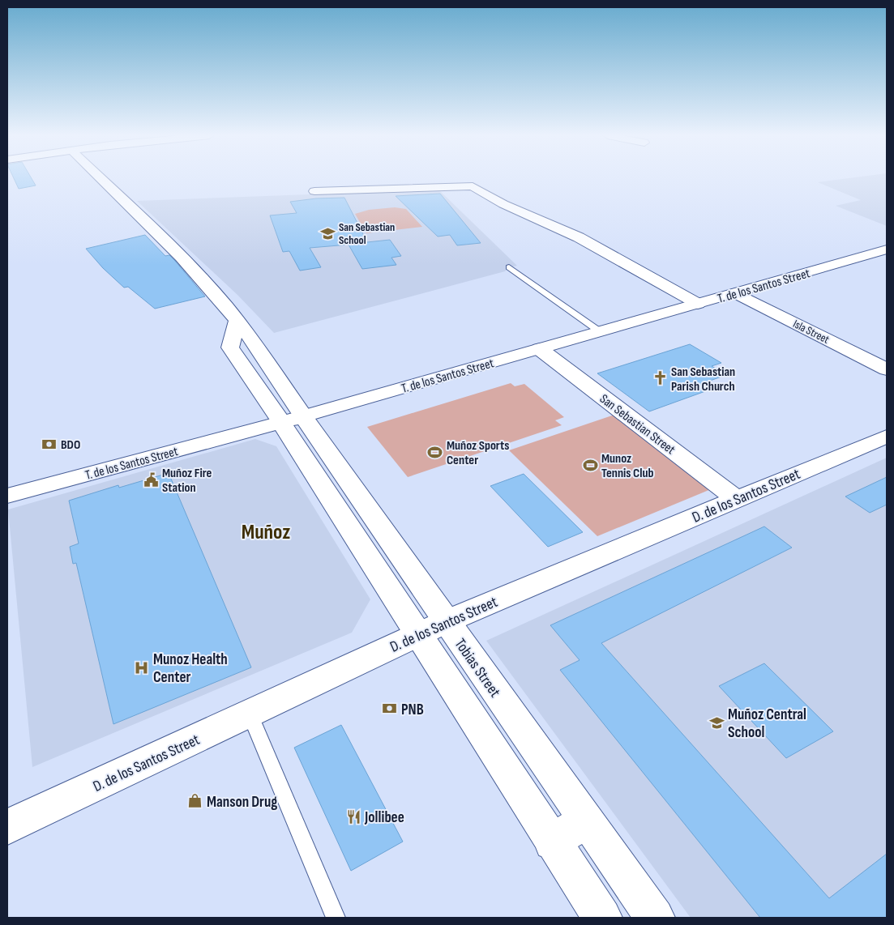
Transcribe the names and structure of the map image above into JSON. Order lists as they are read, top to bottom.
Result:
{
  "streets": {
    "street": [
      "T. de los Santos Street",
      "Isla Street",
      "San Sebastian Street",
      "D. de los Santos Street",
      "Tobias Street"
    ]
  },
  "crossings": [
    ["T. de los Santos Street", "Isla Street"],
    ["T. de los Santos Street", "San Sebastian Street"],
    ["T. de los Santos Street", "Tobias Street"],
    ["San Sebastian Street", "D. de los Santos Street"],
    ["D. de los Santos Street", "Tobias Street"]
  ],
  "districts": ["Muñoz"],
  "places": {
    "school or university": ["San Sebastian School", "Muñoz Central School"],
    "church": ["San Sebastian Parish Church"],
    "bank": ["BDO", "PNB"],
    "sports": ["Muñoz Sports Center", "Munoz Tennis Club"],
    "public building": ["Muñoz Fire Station"],
    "hospital": ["Munoz Health Center"],
    "shop": ["Manson Drug"],
    "restaurant": ["Jollibee"]
  }
}
